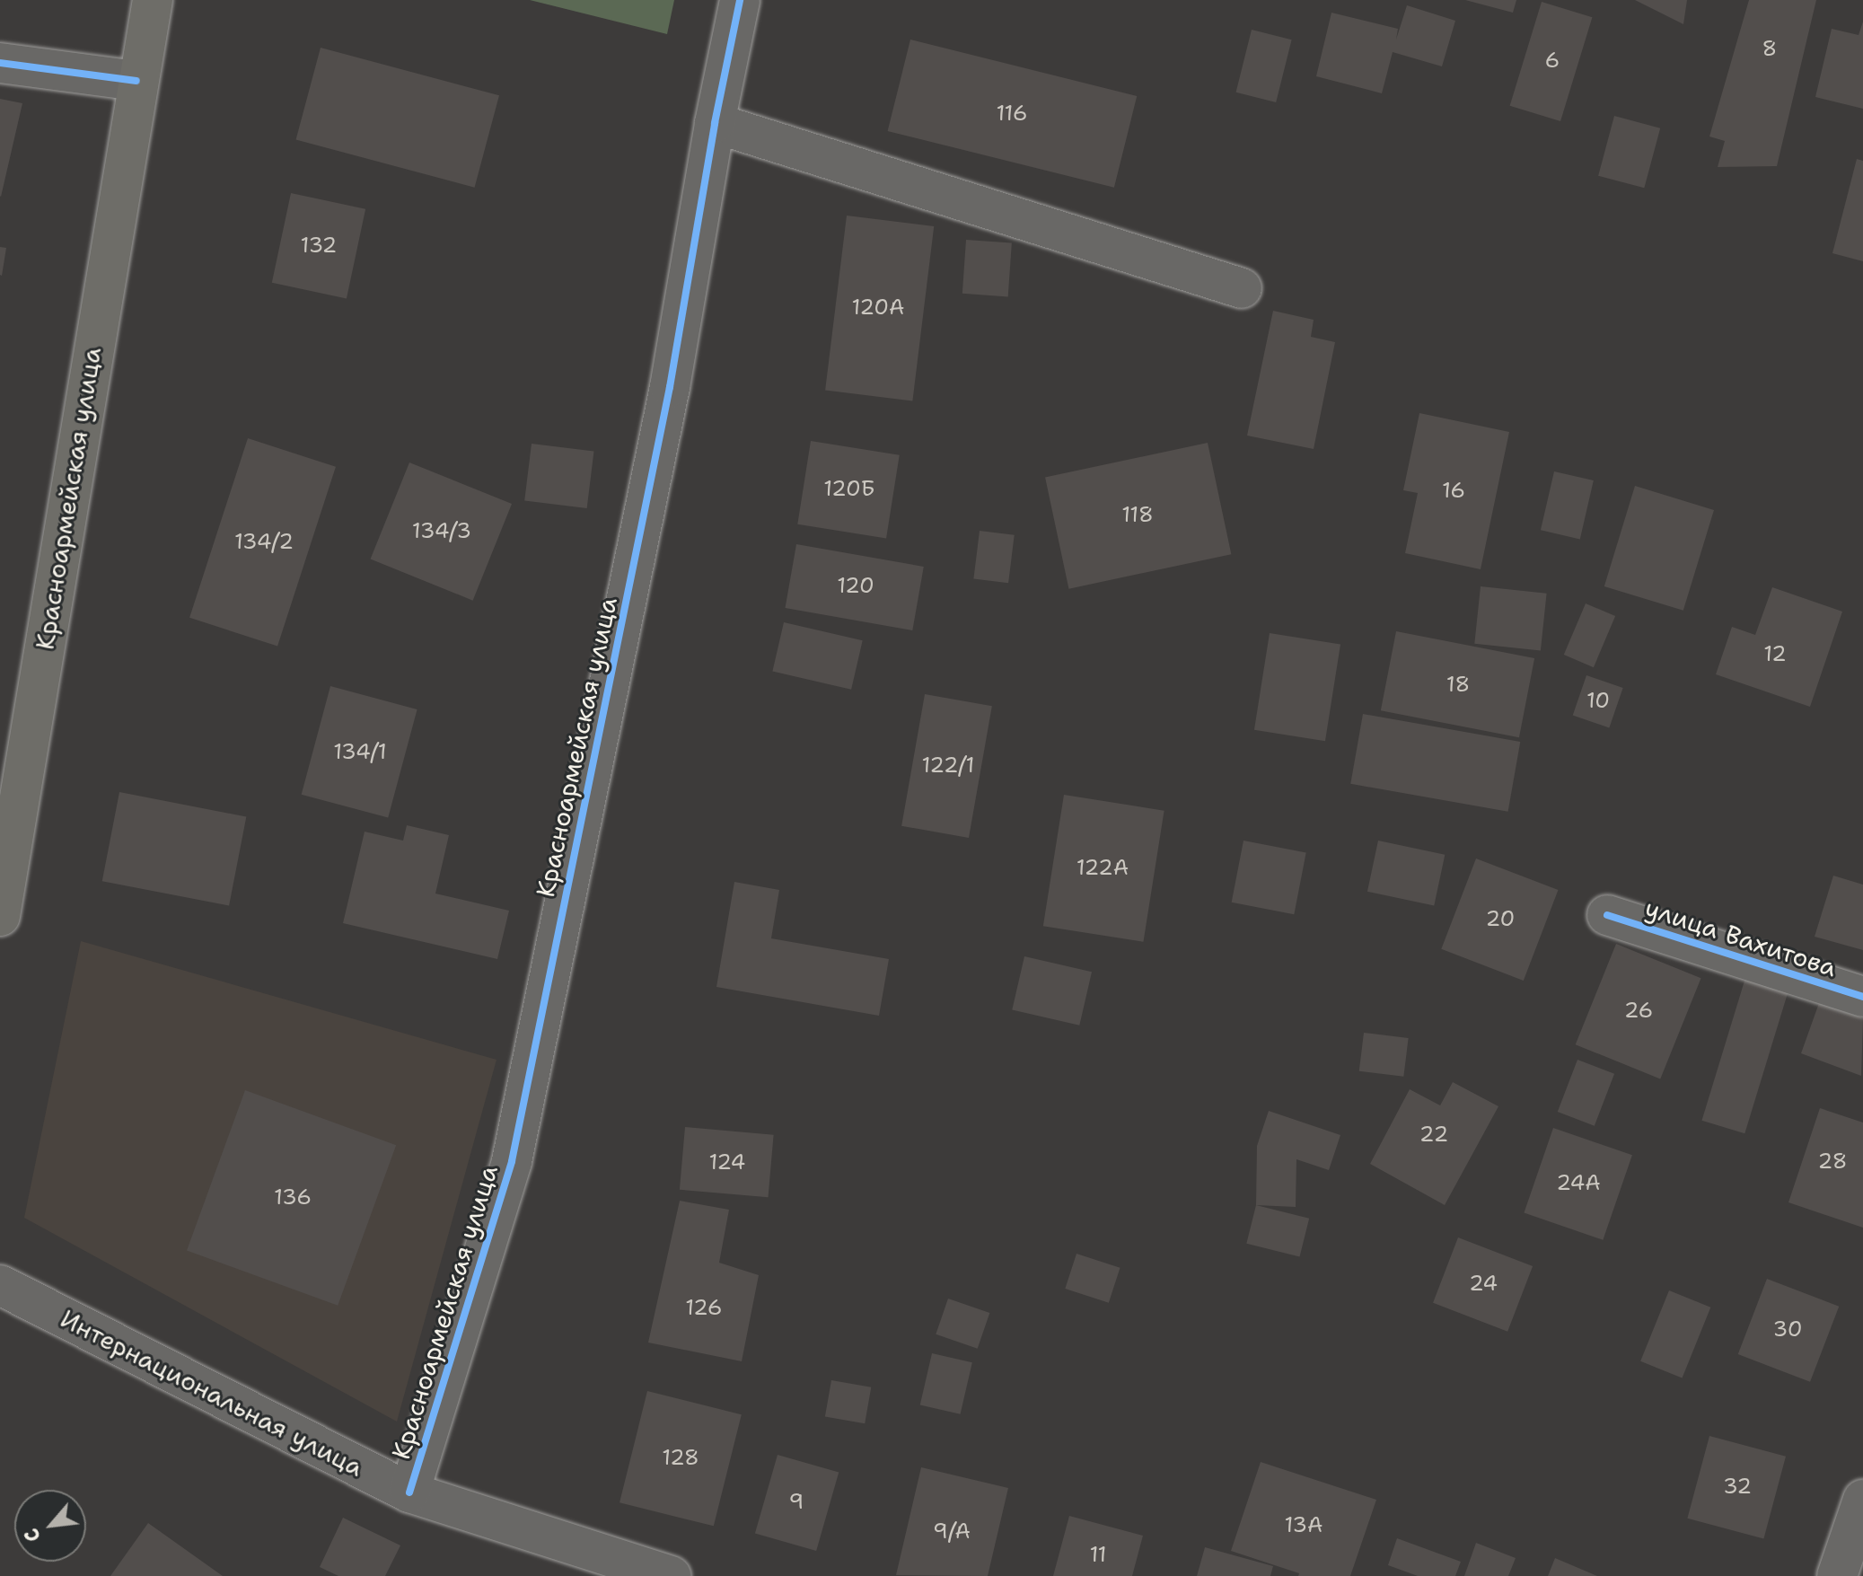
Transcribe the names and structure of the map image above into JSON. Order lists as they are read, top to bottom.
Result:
{
  "streets": {
    "main road": ["Красноармейская улица"],
    "street": ["улица Вахитова", "Интернациональная улица"]
  },
  "crossings": [
    ["Красноармейская улица", "Интернациональная улица"]
  ],
  "house_numbers": [
    "8",
    "6",
    "116",
    "132",
    "120А",
    "120Б",
    "16",
    "118",
    "134/3",
    "134/2",
    "120",
    "12",
    "18",
    "10",
    "134/1",
    "122/1",
    "122А",
    "20",
    "26",
    "22",
    "28",
    "124",
    "24А",
    "136",
    "24",
    "126",
    "30",
    "128",
    "32",
    "9",
    "13А",
    "9/А",
    "11"
  ],
  "north": "bottom left"
}
